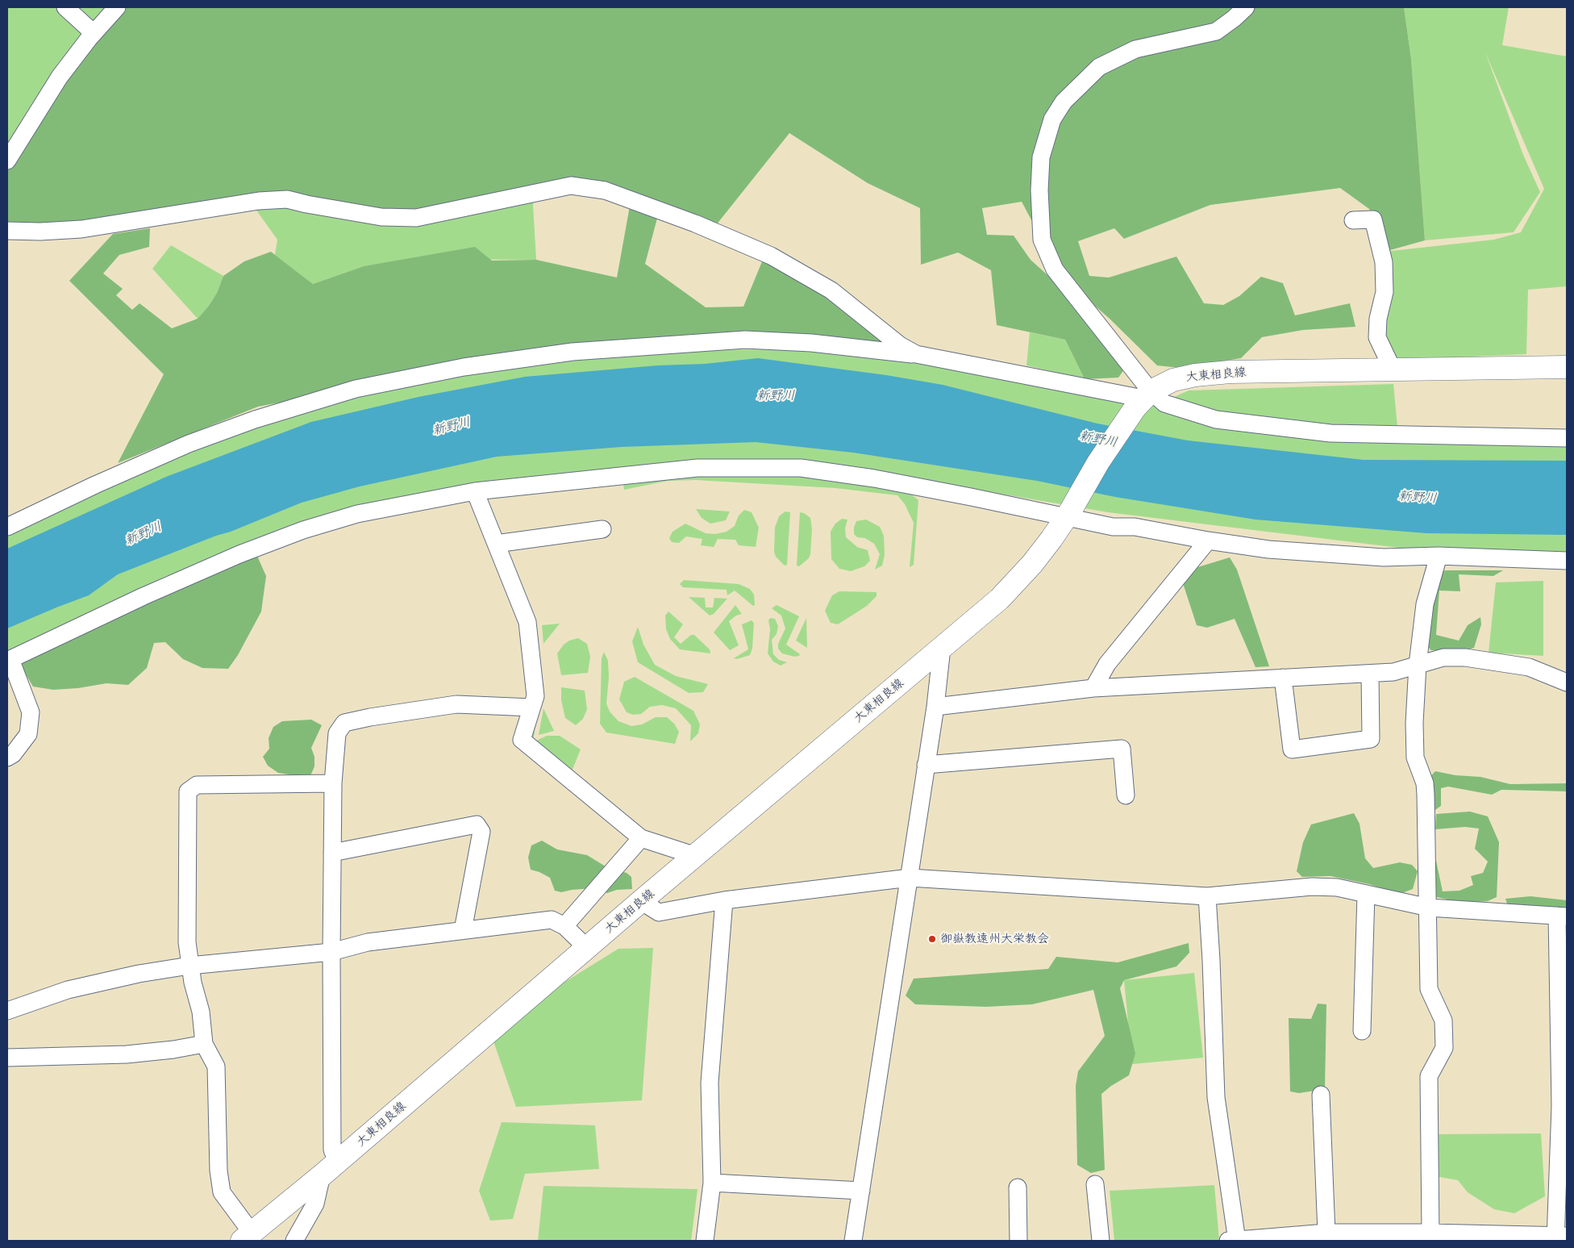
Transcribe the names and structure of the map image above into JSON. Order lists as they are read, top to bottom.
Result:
{
  "streets": {
    "main road": ["大東相良線"]
  },
  "water": ["新野川"],
  "places": ["御嶽教遠州大栄教会"]
}
